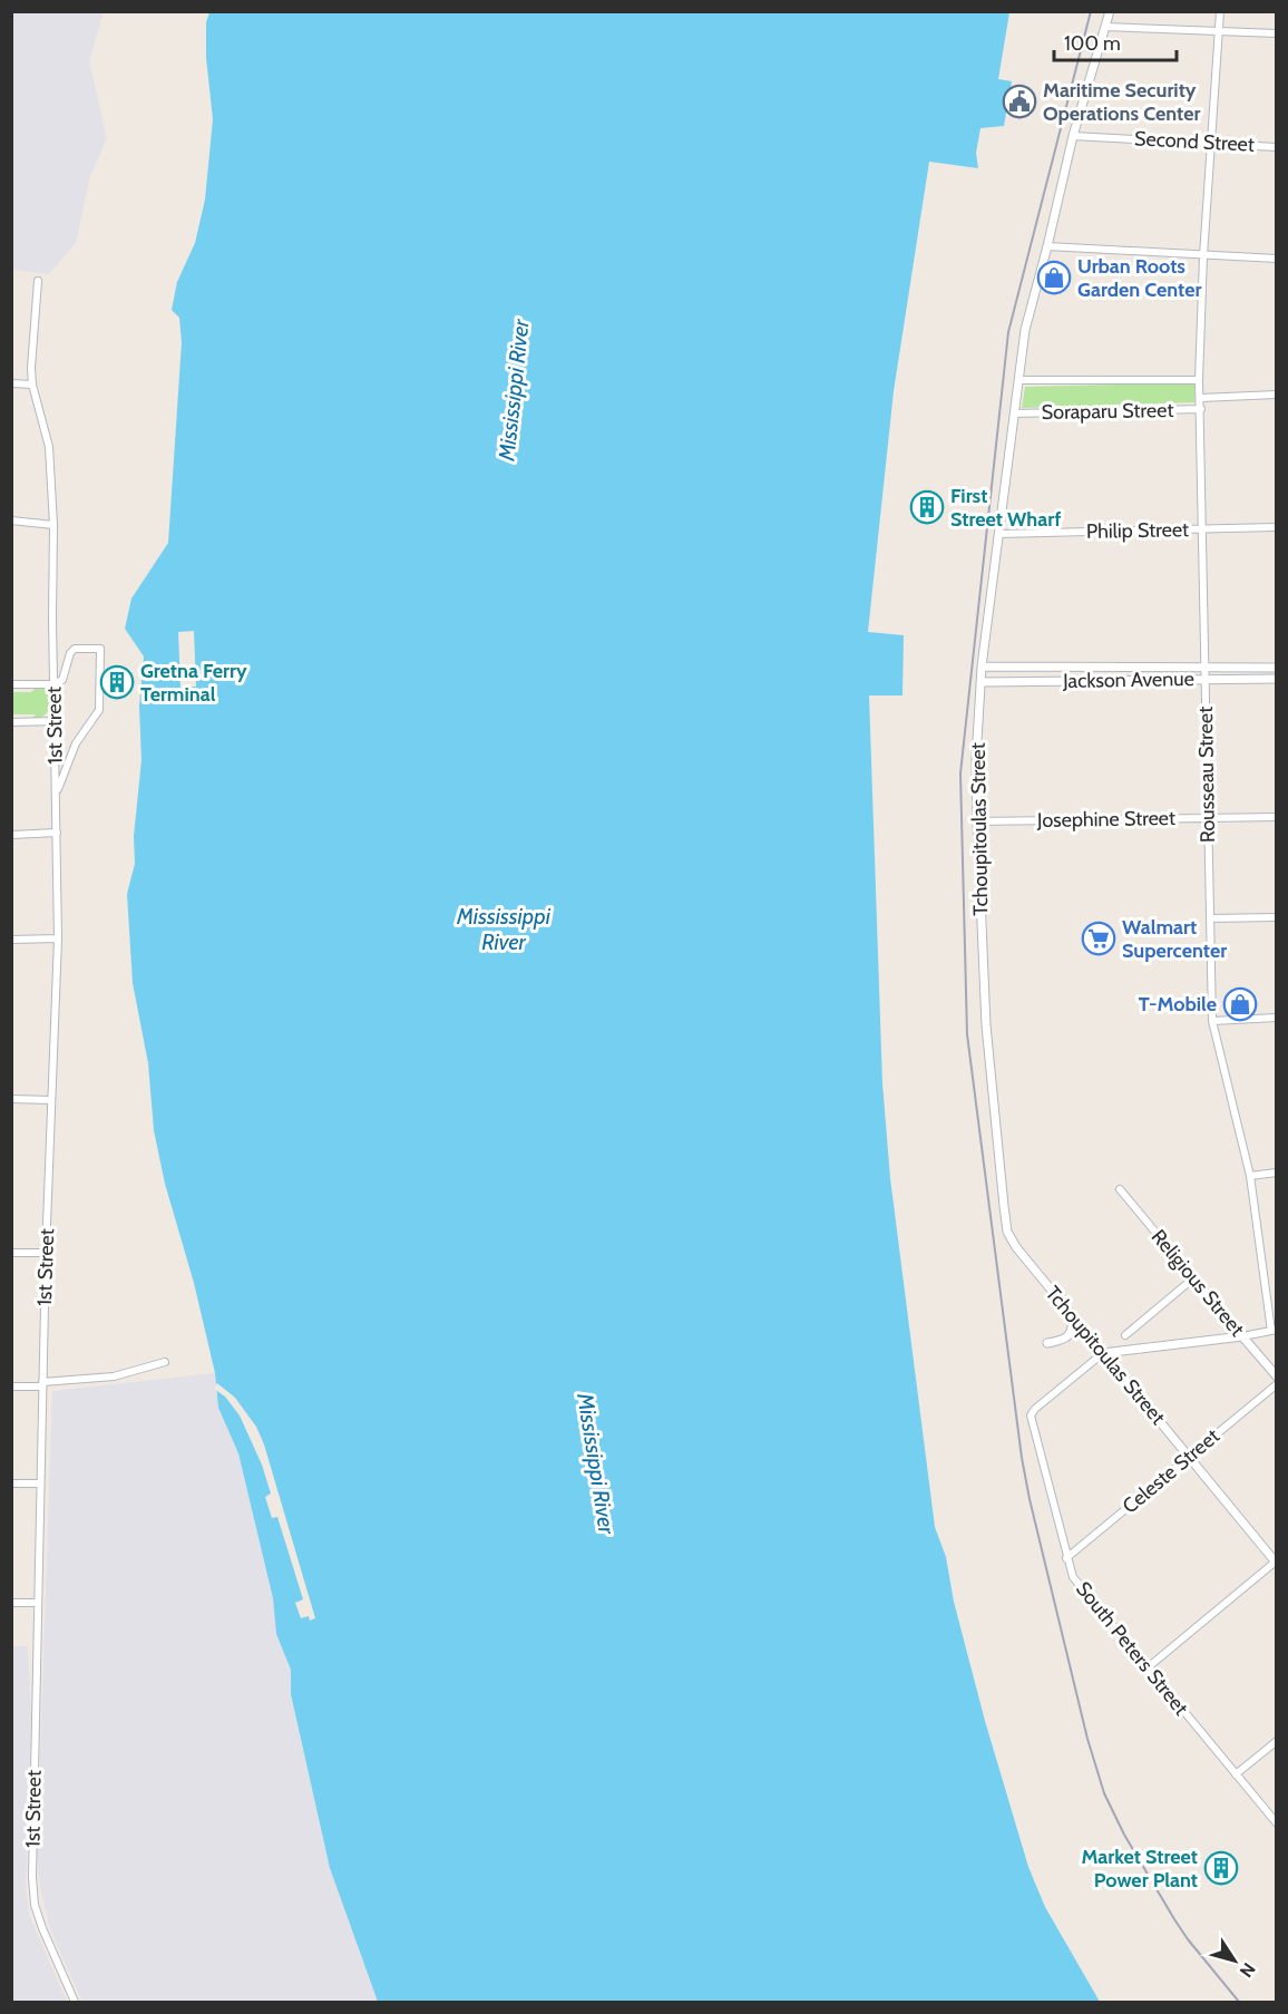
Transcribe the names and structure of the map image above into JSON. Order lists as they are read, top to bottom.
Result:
{
  "streets": {
    "street": [
      "Second Street",
      "Soraparu Street",
      "Philip Street",
      "Jackson Avenue",
      "1st Street",
      "Rousseau Street",
      "Josephine Street",
      "Tchoupitoulas Street",
      "Religious Street",
      "Celeste Street",
      "South Peters Street"
    ]
  },
  "crossings": [
    ["Second Street", "Rousseau Street"],
    ["Second Street", "Tchoupitoulas Street"],
    ["Soraparu Street", "Rousseau Street"],
    ["Soraparu Street", "Tchoupitoulas Street"],
    ["Philip Street", "Rousseau Street"],
    ["Philip Street", "Tchoupitoulas Street"],
    ["Jackson Avenue", "Rousseau Street"],
    ["Jackson Avenue", "Tchoupitoulas Street"],
    ["Rousseau Street", "Josephine Street"],
    ["Josephine Street", "Tchoupitoulas Street"],
    ["Tchoupitoulas Street", "Celeste Street"],
    ["Tchoupitoulas Street", "South Peters Street"],
    ["Celeste Street", "South Peters Street"]
  ],
  "water": ["Mississippi River"],
  "places": {
    "public building": ["Maritime Security Operations Center"],
    "shop": ["Urban Roots Garden Center", "T-Mobile"],
    "building": ["First Street Wharf", "Gretna Ferry Terminal", "Market Street Power Plant"],
    "supermarket": ["Walmart Supercenter"]
  },
  "scale_bar": "100 m",
  "north": "bottom right"
}
